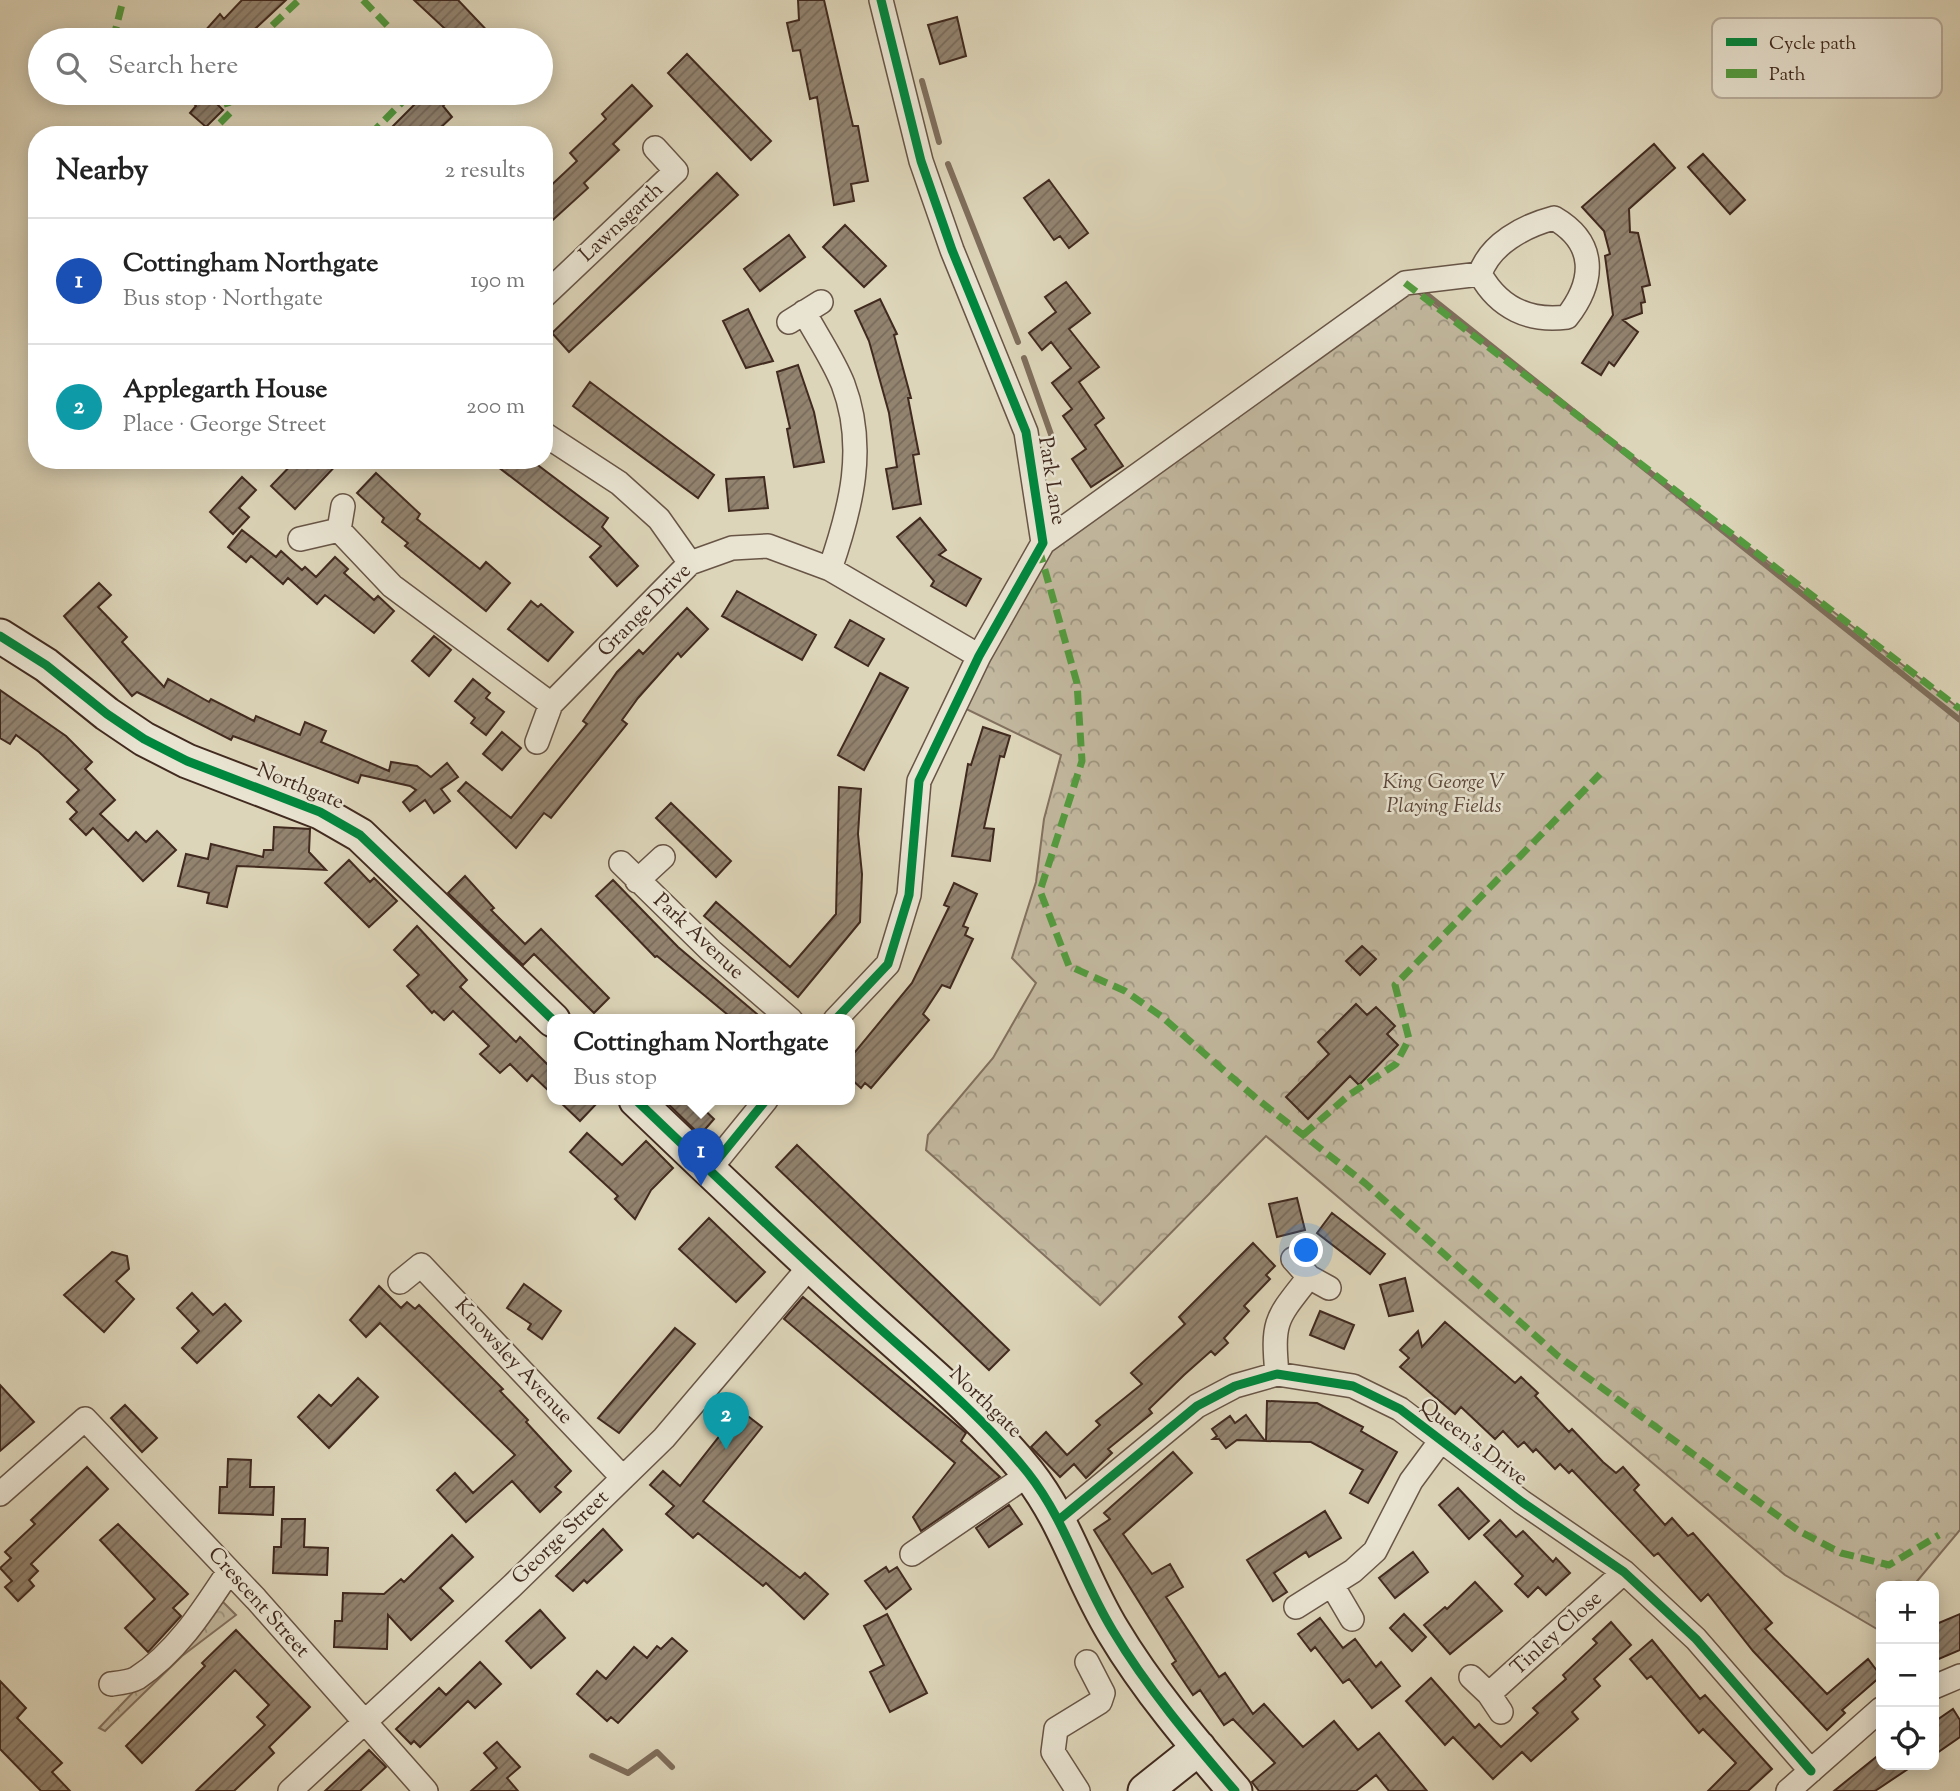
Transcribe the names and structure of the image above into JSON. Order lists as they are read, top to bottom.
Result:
{
  "streets": {
    "street": [
      "Lawnsgarth",
      "Park Lane",
      "Grange Drive",
      "Northgate",
      "Park Avenue",
      "Knowsley Avenue",
      "Queen's Drive",
      "George Street",
      "Crescent Street",
      "Tinley Close"
    ]
  },
  "crossings": [
    ["Park Lane", "Grange Drive"],
    ["Northgate", "Queen's Drive"],
    ["Northgate", "George Street"],
    ["Knowsley Avenue", "George Street"],
    ["Queen's Drive", "Tinley Close"],
    ["George Street", "Crescent Street"]
  ],
  "parks": ["King George V Playing Fields"],
  "legend": ["Cycle path", "Path"],
  "page": {
    "search": "Search here",
    "heading": ["Nearby", "2 results"],
    "list": [
      {
        "mark": "1",
        "name": "Cottingham Northgate",
        "note": "Bus stop · Northgate",
        "value": "190 m"
      },
      {
        "mark": "2",
        "name": "Applegarth House",
        "note": "Place · George Street",
        "value": "200 m"
      }
    ],
    "popup": ["Cottingham Northgate", "Bus stop"],
    "pins": ["1", "2"],
    "map_buttons": ["+", "−"]
  }
}
